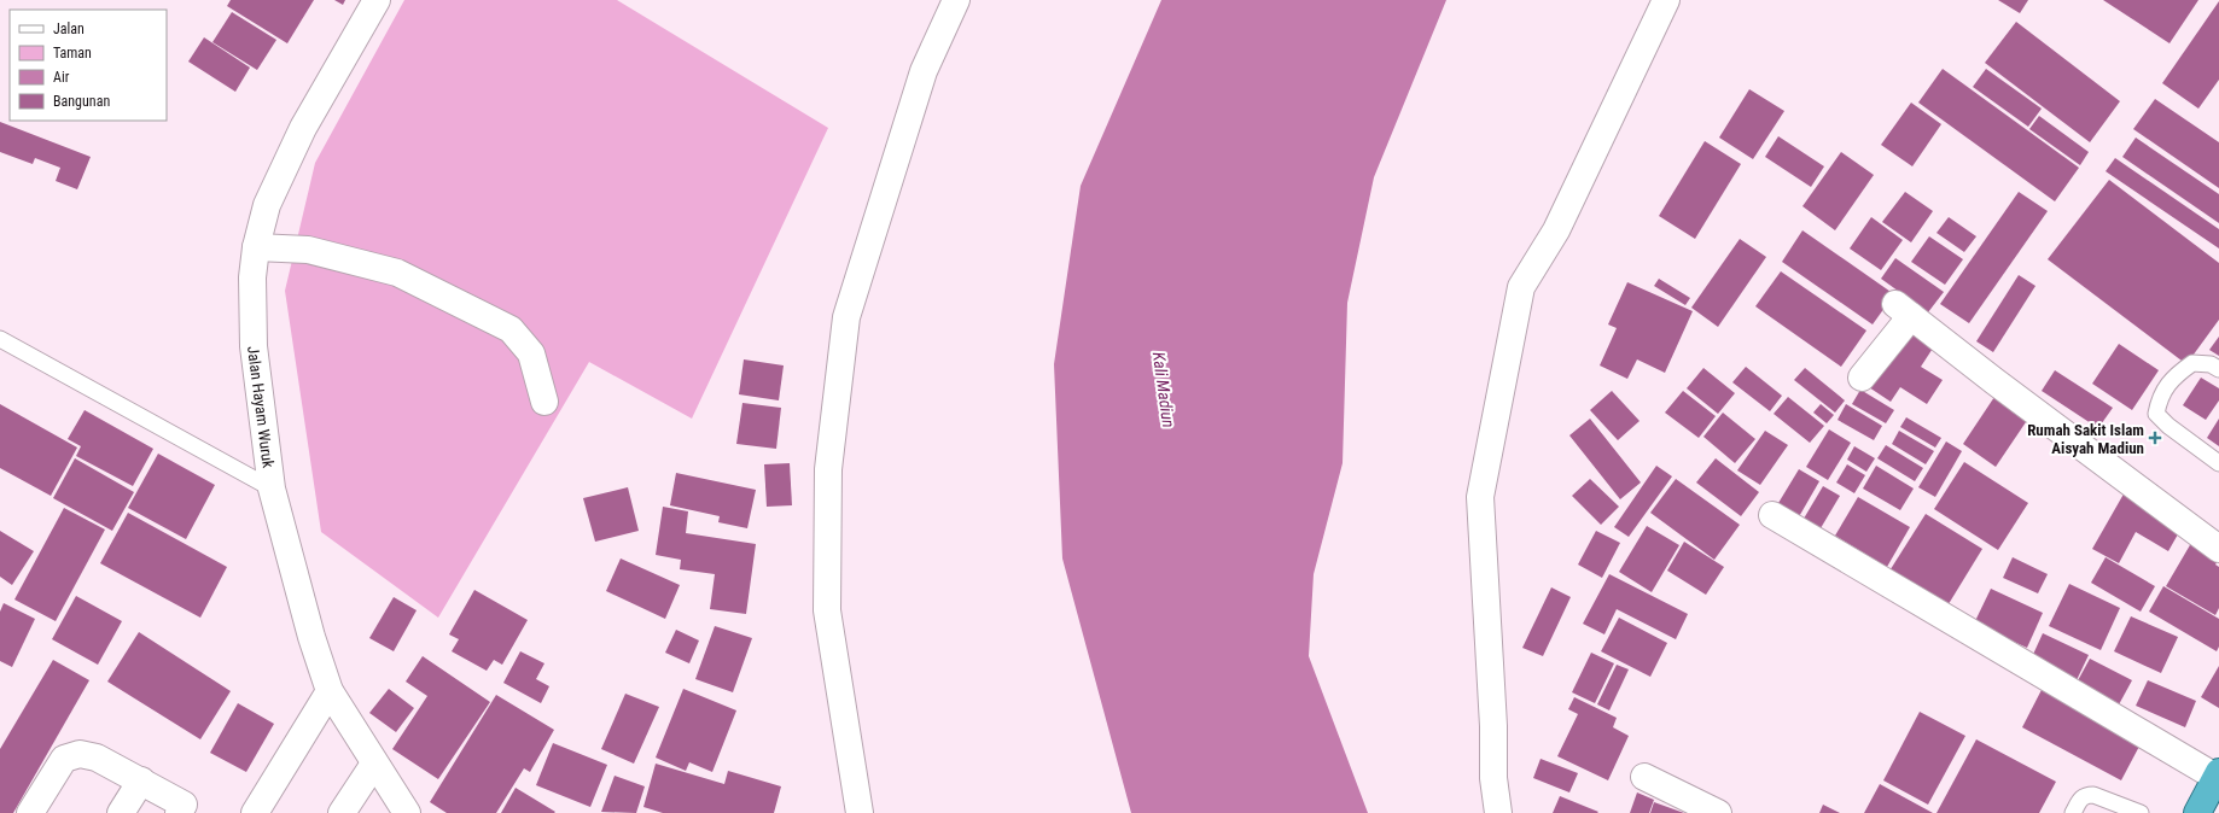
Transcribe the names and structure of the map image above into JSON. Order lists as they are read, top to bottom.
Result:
{
  "streets": {
    "street": ["Jalan Hayam Wuruk"]
  },
  "water": ["Kali Madiun"],
  "places": {
    "health": ["Rumah Sakit Islam Aisyah Madiun"]
  },
  "legend": [
    "Jalan",
    "Taman",
    "Air",
    "Bangunan"
  ]
}
